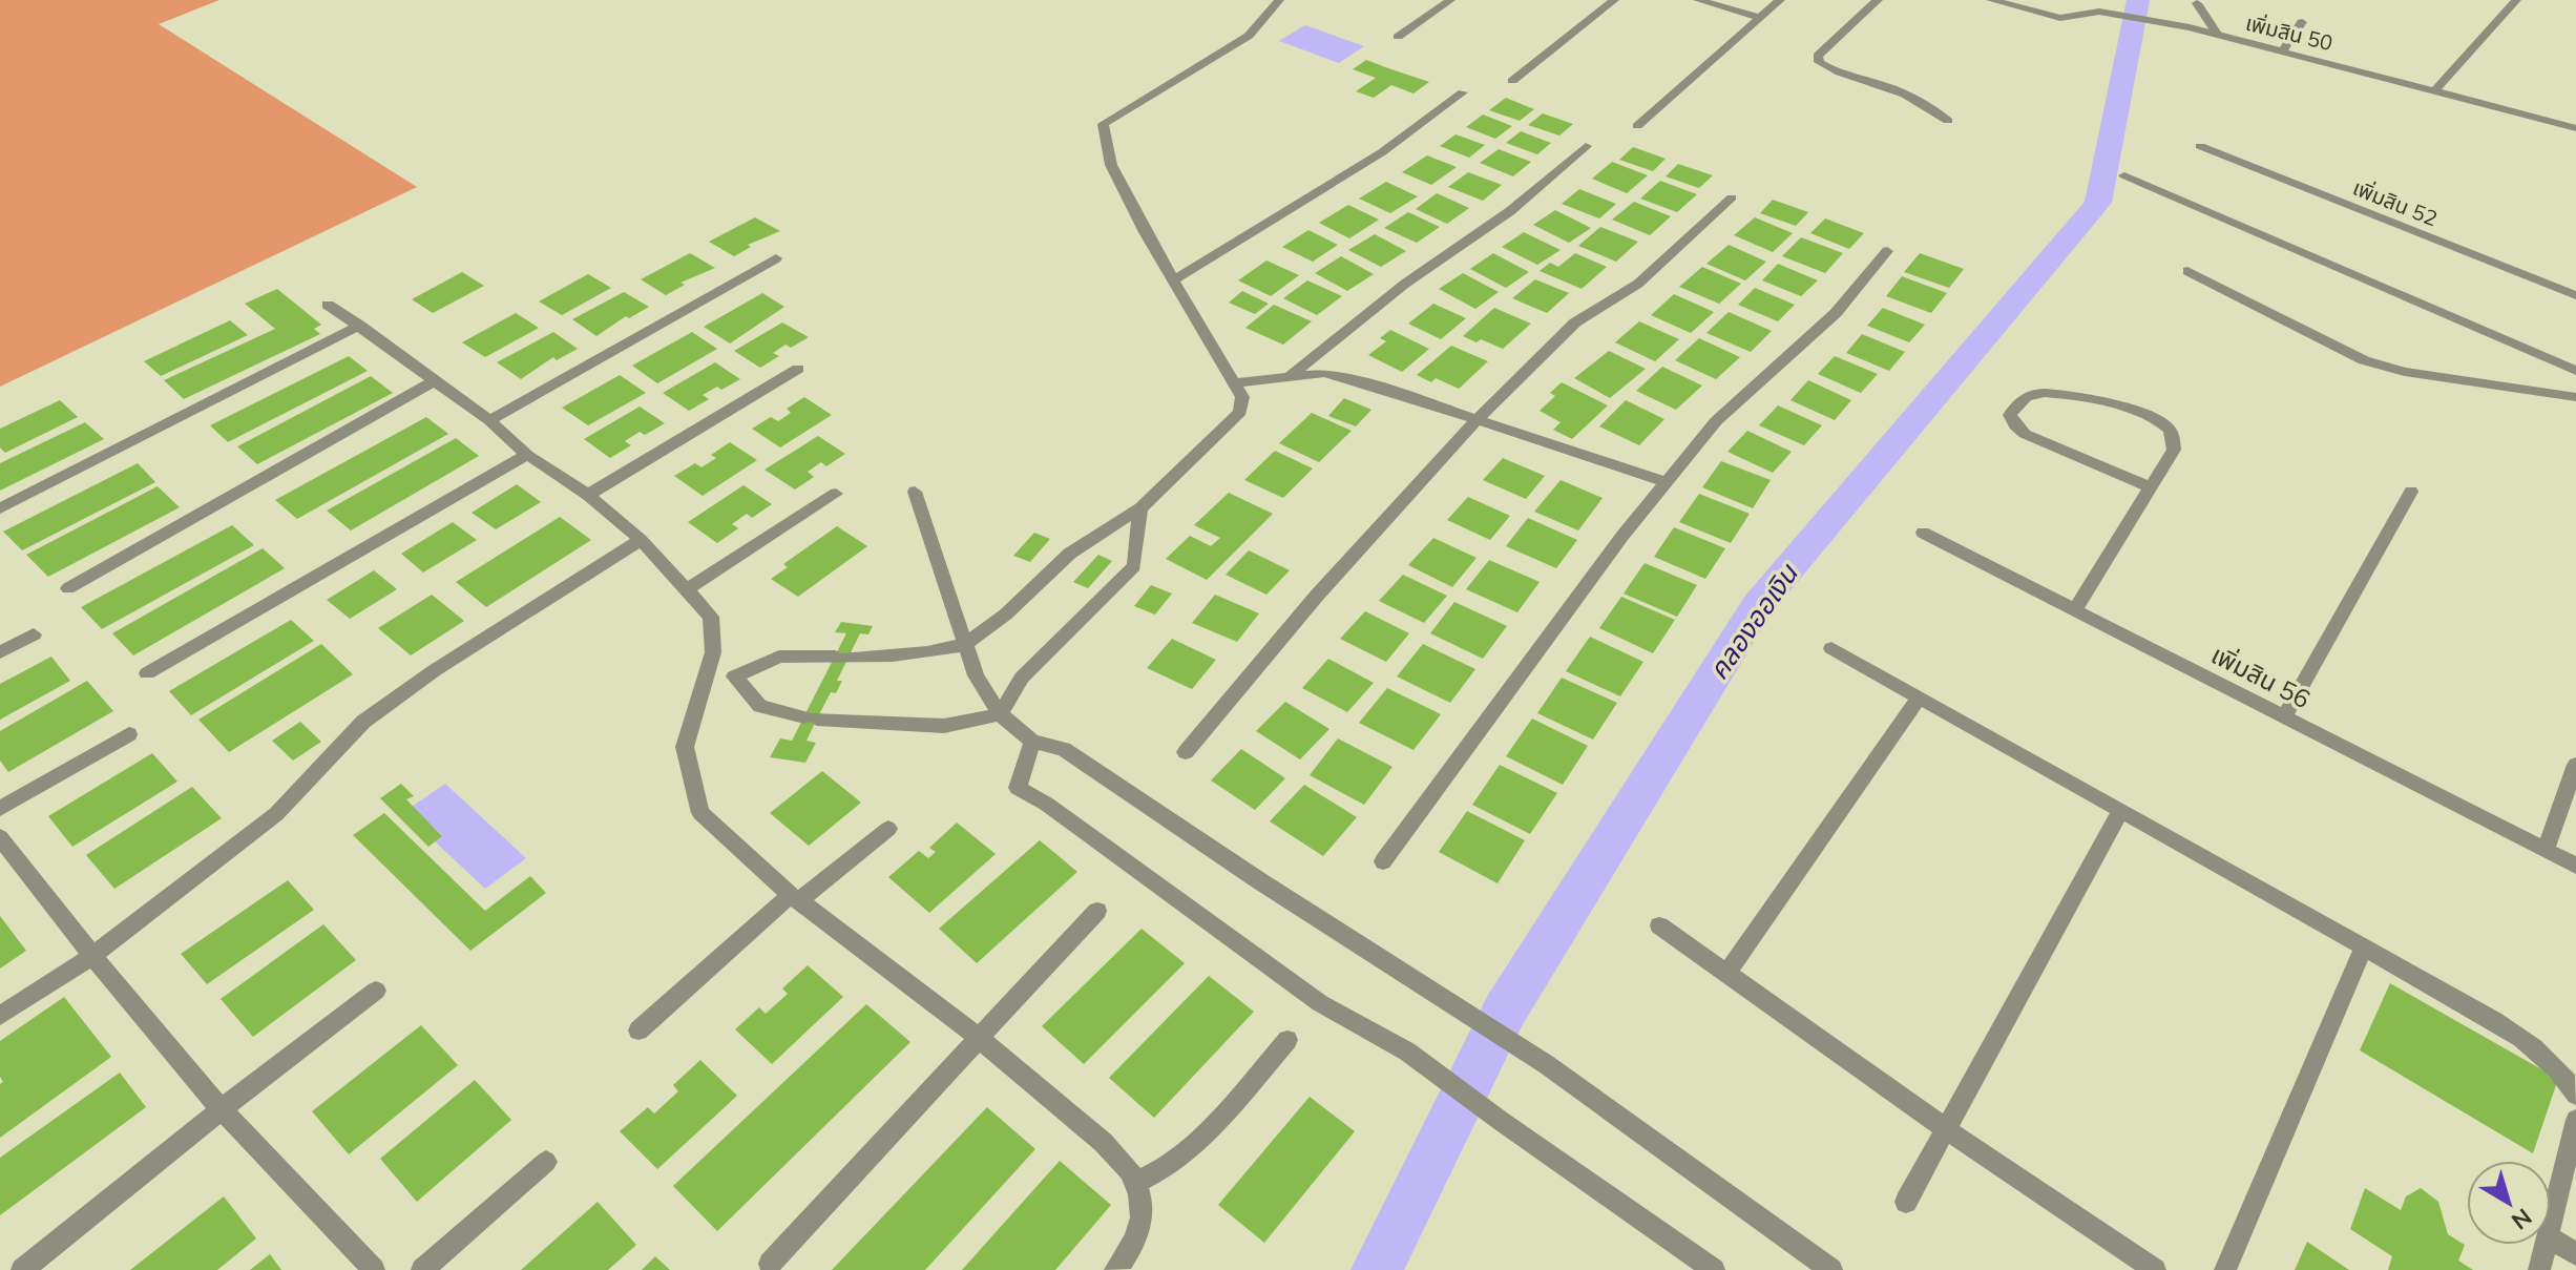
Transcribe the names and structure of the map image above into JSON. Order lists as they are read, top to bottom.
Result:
{
  "streets": {
    "street": ["เพิ่มสิน 50", "เพิ่มสิน 52", "เพิ่มสิน 56"]
  },
  "water": ["คลองออเงิน"],
  "north": "bottom right"
}
